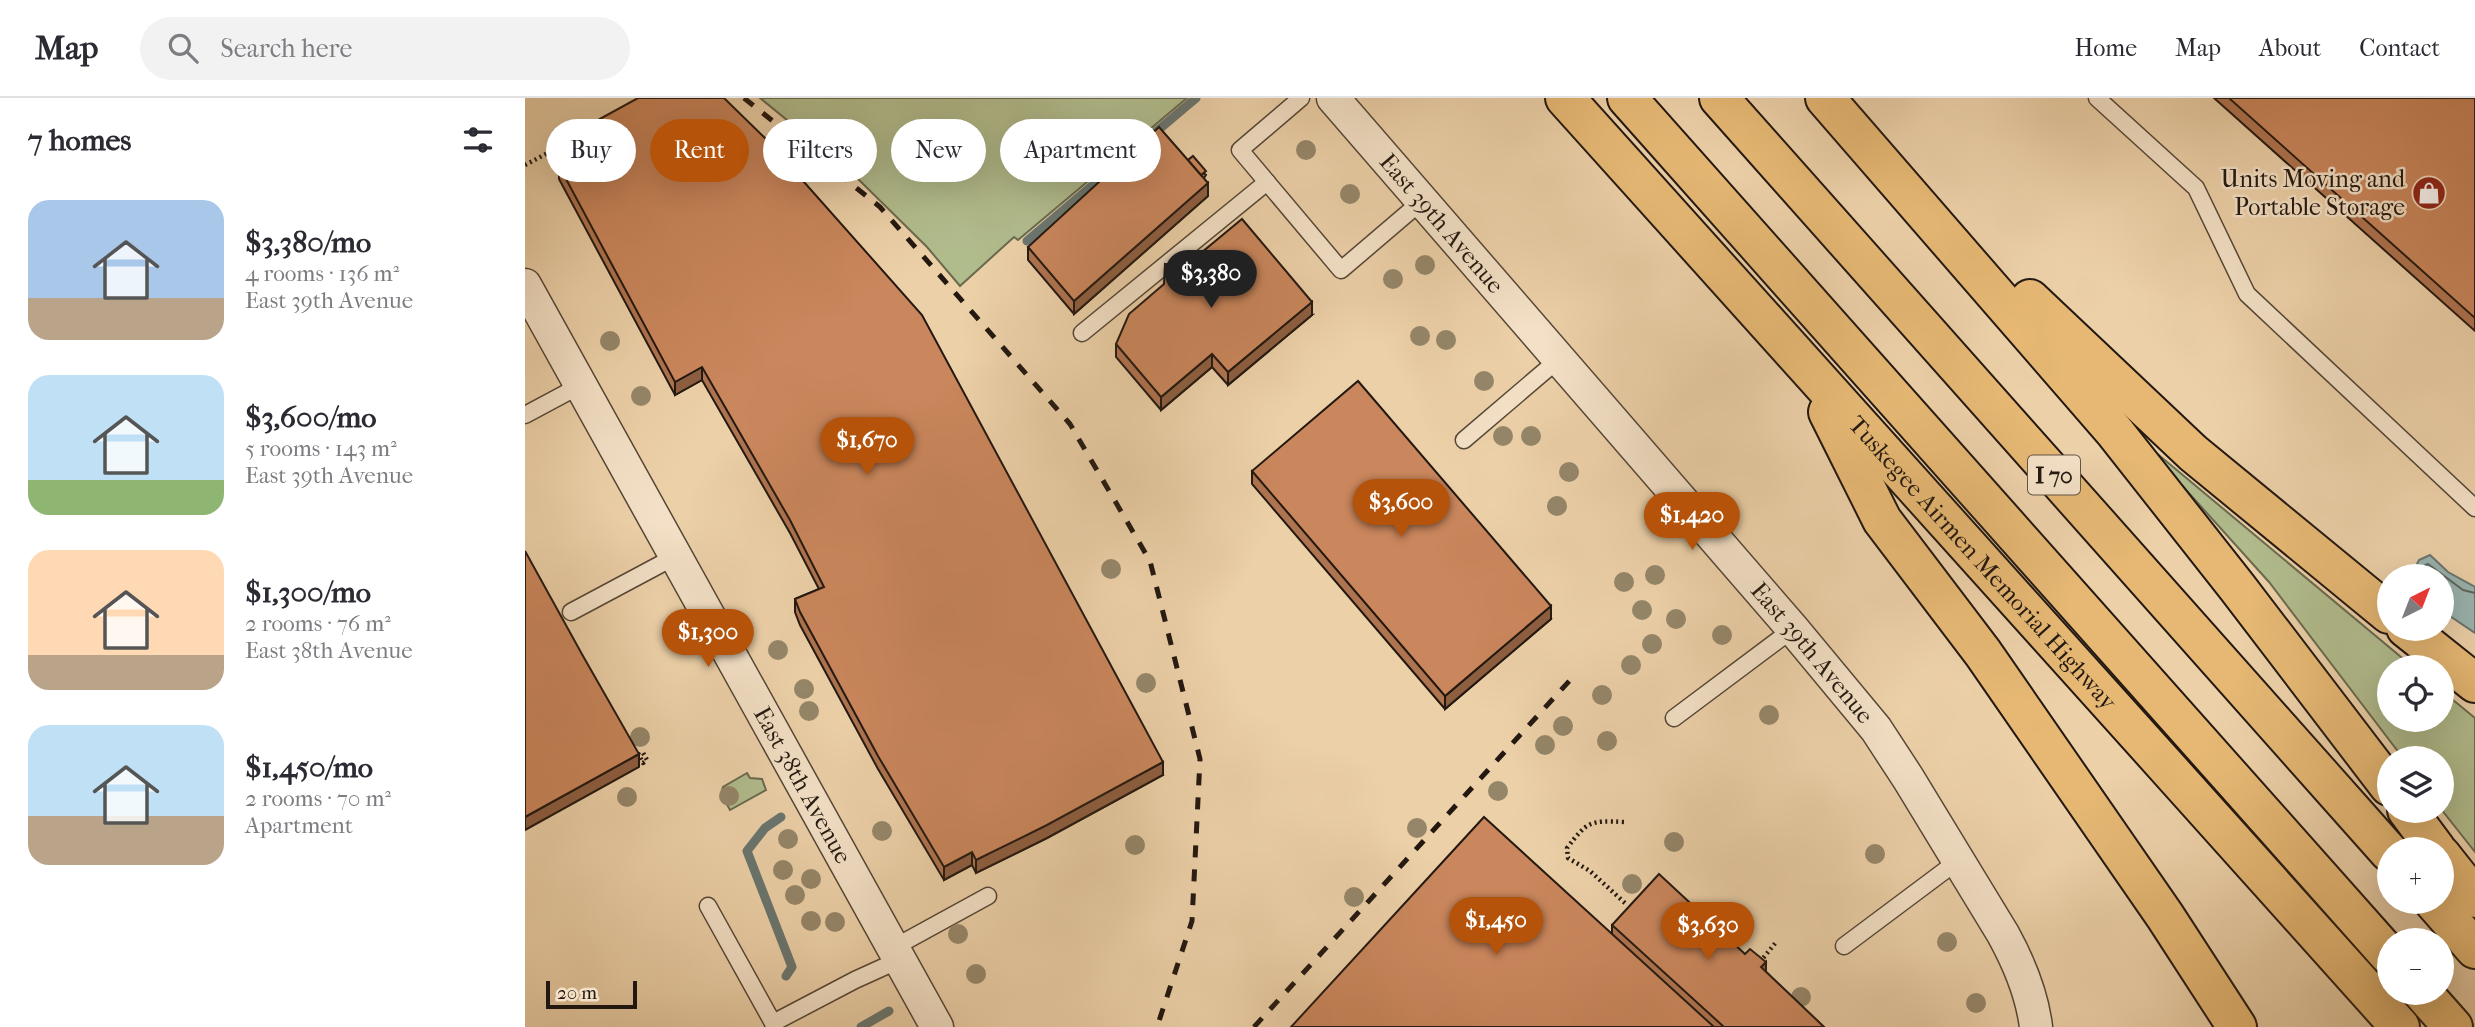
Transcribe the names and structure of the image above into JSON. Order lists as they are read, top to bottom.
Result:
{
  "streets": {
    "highway": ["I 70", "Tuskegee Airmen Memorial Highway"],
    "street": ["East 39th Avenue", "East 38th Avenue"]
  },
  "places": {
    "shop": ["Units Moving and Portable Storage"]
  },
  "scale_bar": "20 m",
  "north": "top right",
  "page": {
    "header": "Map",
    "search": "Search here",
    "nav": [
      "Home",
      "Map",
      "About",
      "Contact"
    ],
    "heading": "7 homes",
    "chip": [
      "Buy",
      "Rent",
      "Filters",
      "New",
      "Apartment"
    ],
    "list": [
      {
        "name": "$3,380/mo",
        "note": "4 rooms · 136 m² · East 39th Avenue"
      },
      {
        "name": "$3,600/mo",
        "note": "5 rooms · 143 m² · East 39th Avenue"
      },
      {
        "name": "$1,300/mo",
        "note": "2 rooms · 76 m² · East 38th Avenue"
      },
      {
        "name": "$1,450/mo",
        "note": "2 rooms · 70 m² · Apartment"
      }
    ],
    "price": [
      "$3,380",
      "$1,670",
      "$3,600",
      "$1,420",
      "$1,300",
      "$1,450",
      "$3,630"
    ],
    "map_buttons": ["+", "−"],
    "scale": "20 m"
  }
}
